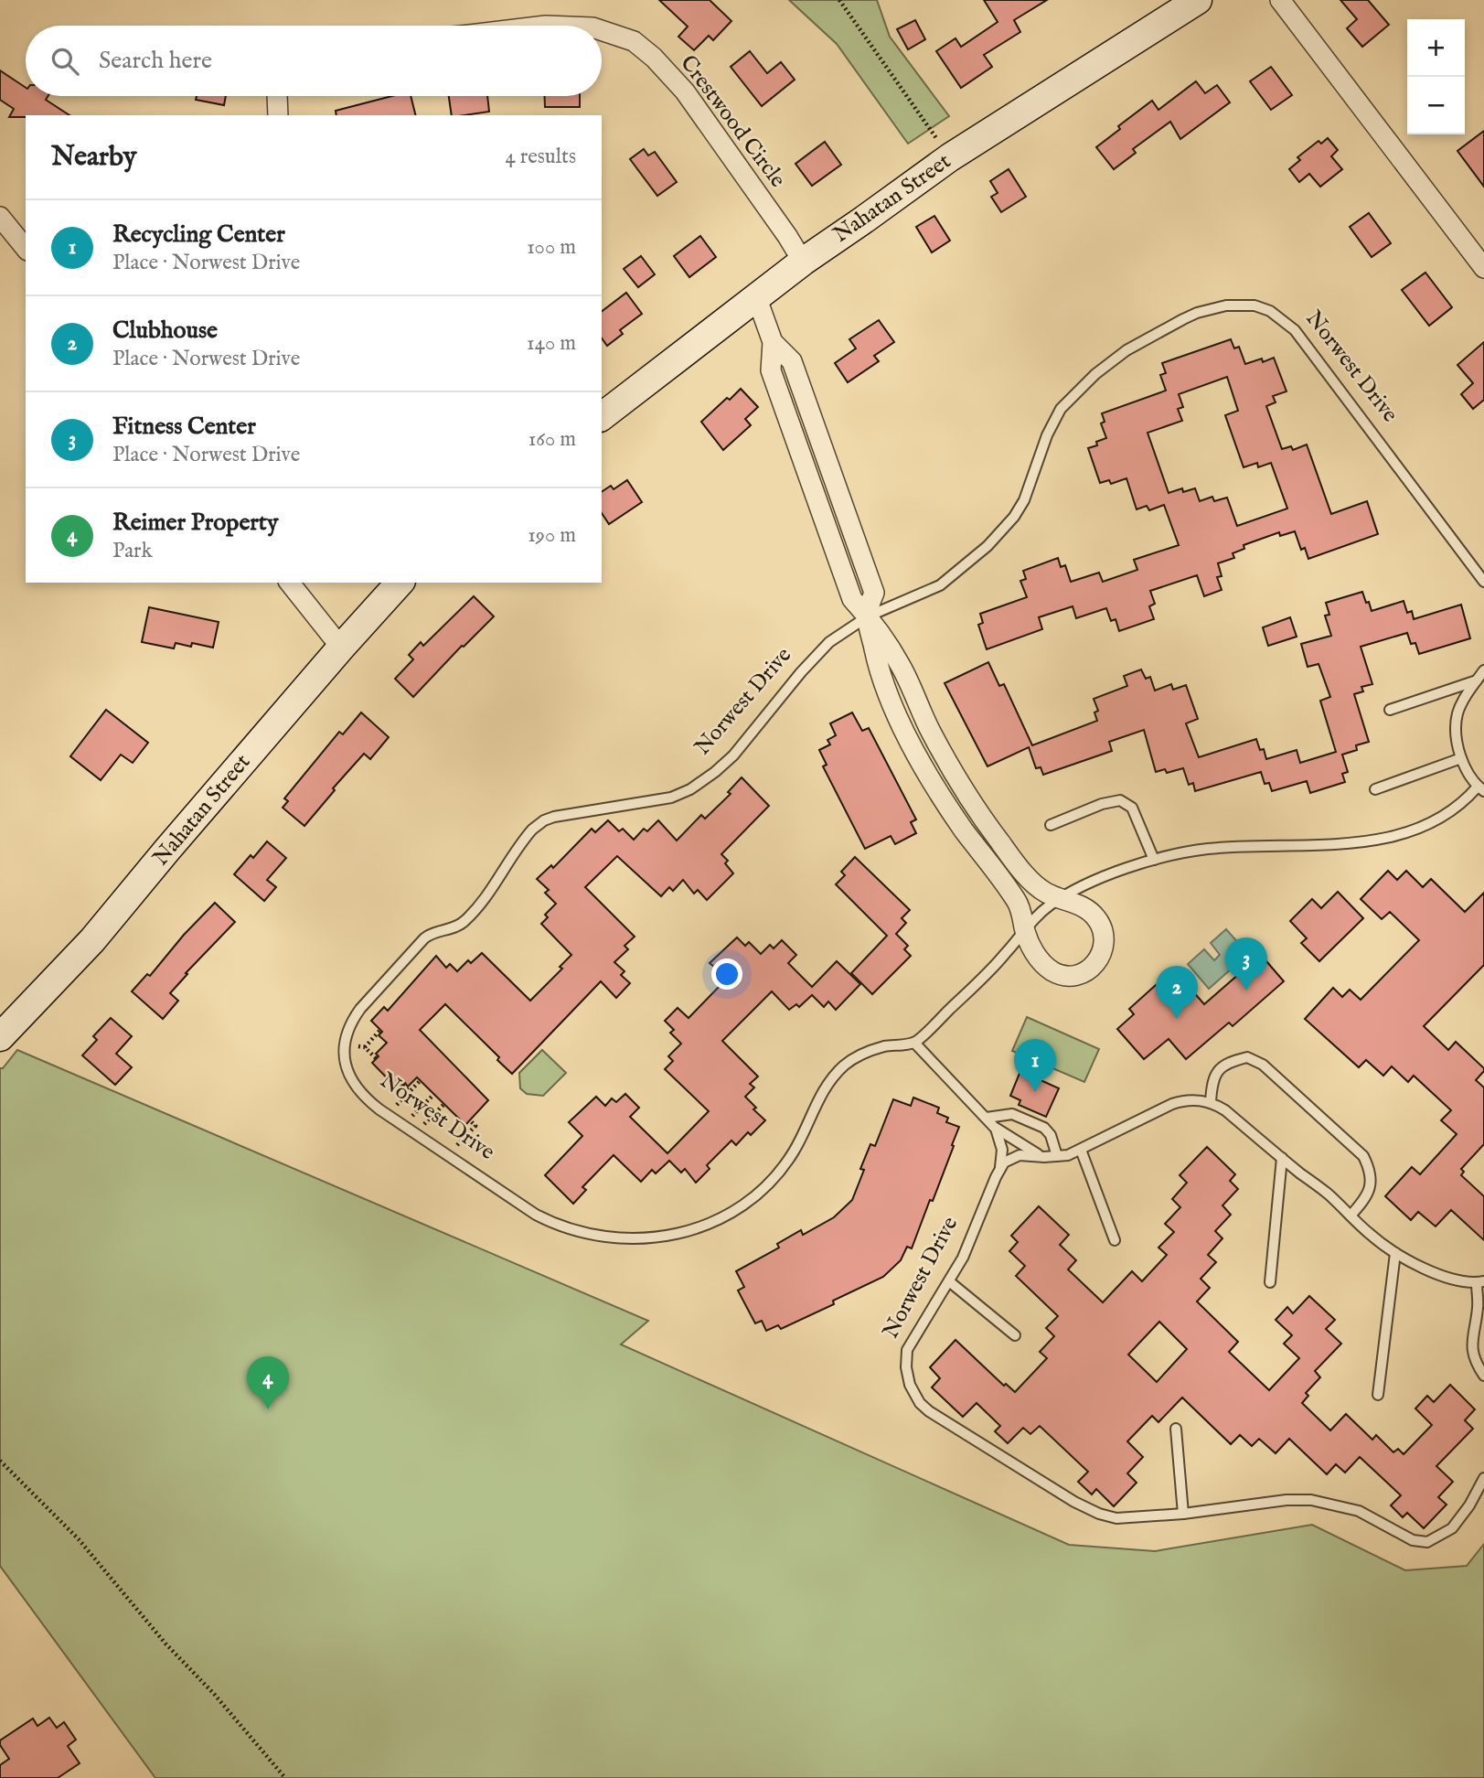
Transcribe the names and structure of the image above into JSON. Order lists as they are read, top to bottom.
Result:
{
  "streets": {
    "main road": ["Nahatan Street"],
    "street": ["Crestwood Circle"],
    "lane": ["Norwest Drive"]
  },
  "crossings": [
    ["Crestwood Circle", "Nahatan Street"]
  ],
  "page": {
    "map_buttons": ["+", "−"],
    "search": "Search here",
    "heading": ["Nearby", "4 results"],
    "list": [
      {
        "mark": "1",
        "name": "Recycling Center",
        "note": "Place · Norwest Drive",
        "value": "100 m"
      },
      {
        "mark": "2",
        "name": "Clubhouse",
        "note": "Place · Norwest Drive",
        "value": "140 m"
      },
      {
        "mark": "3",
        "name": "Fitness Center",
        "note": "Place · Norwest Drive",
        "value": "160 m"
      },
      {
        "mark": "4",
        "name": "Reimer Property",
        "note": "Park",
        "value": "190 m"
      }
    ],
    "pins": [
      "3",
      "2",
      "1",
      "4"
    ]
  }
}
